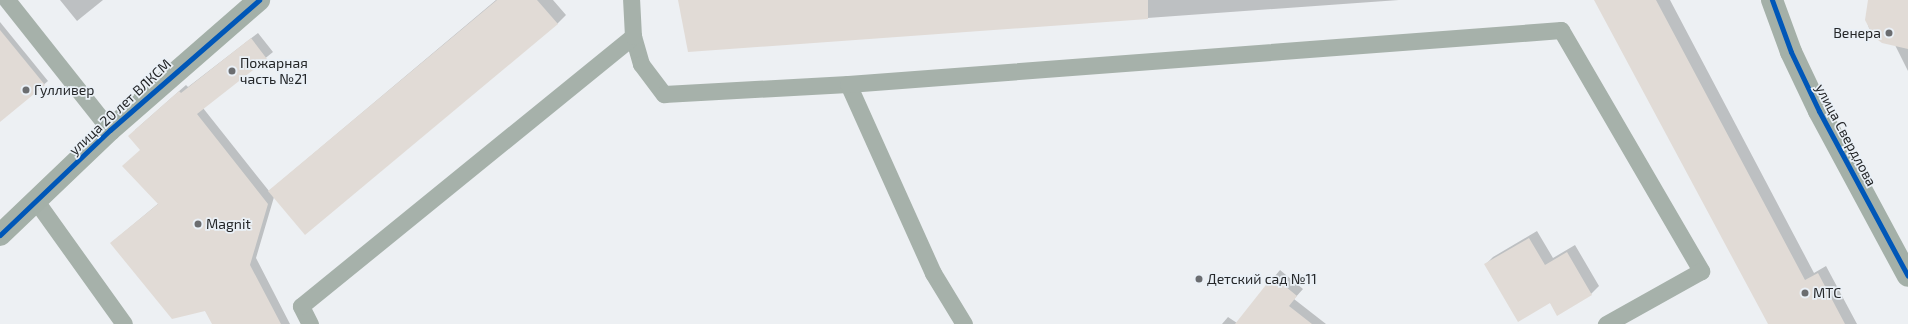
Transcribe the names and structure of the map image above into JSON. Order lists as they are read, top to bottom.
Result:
{
  "streets": {
    "street": ["улица 20 лет ВЛКСМ", "улица Свердлова"]
  },
  "places": [
    "Венера",
    "Пожарная часть №21",
    "Гулливер",
    "Magnit",
    "Детский сад №11",
    "МТС"
  ]
}
